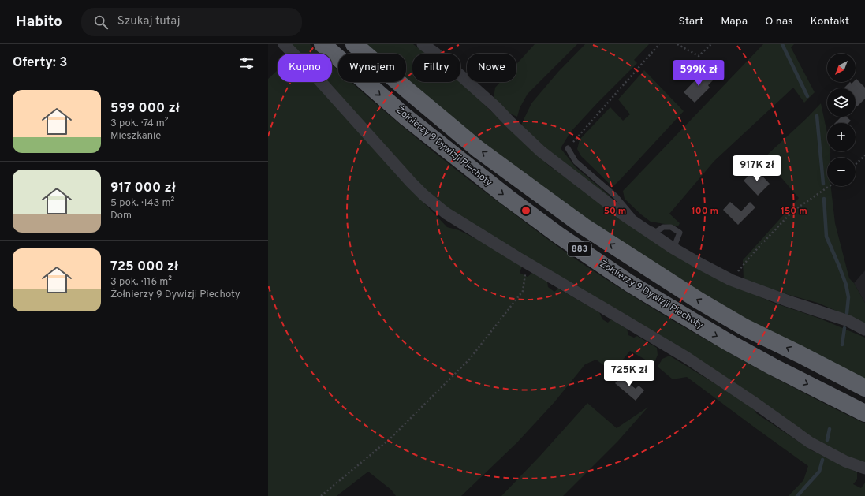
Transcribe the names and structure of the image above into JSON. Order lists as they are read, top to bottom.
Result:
{
  "streets": {
    "highway": ["Żołnierzy 9 Dywizji Piechoty", "883"]
  },
  "north": "bottom left",
  "page": {
    "header": "Habito",
    "search": "Szukaj tutaj",
    "nav": [
      "Start",
      "Mapa",
      "O nas",
      "Kontakt"
    ],
    "heading": "Oferty: 3",
    "map_buttons": ["+", "−"],
    "chip": [
      "Kupno",
      "Wynajem",
      "Filtry",
      "Nowe"
    ],
    "price": ["599K zł", "917K zł", "725K zł"],
    "list": [
      {
        "name": "599 000 zł",
        "note": "3 pok. · 74 m² · Mieszkanie"
      },
      {
        "name": "917 000 zł",
        "note": "5 pok. · 143 m² · Dom"
      },
      {
        "name": "725 000 zł",
        "note": "3 pok. · 116 m² · Żołnierzy 9 Dywizji Piechoty"
      }
    ]
  },
  "rings": ["50 m", "100 m", "150 m"]
}
